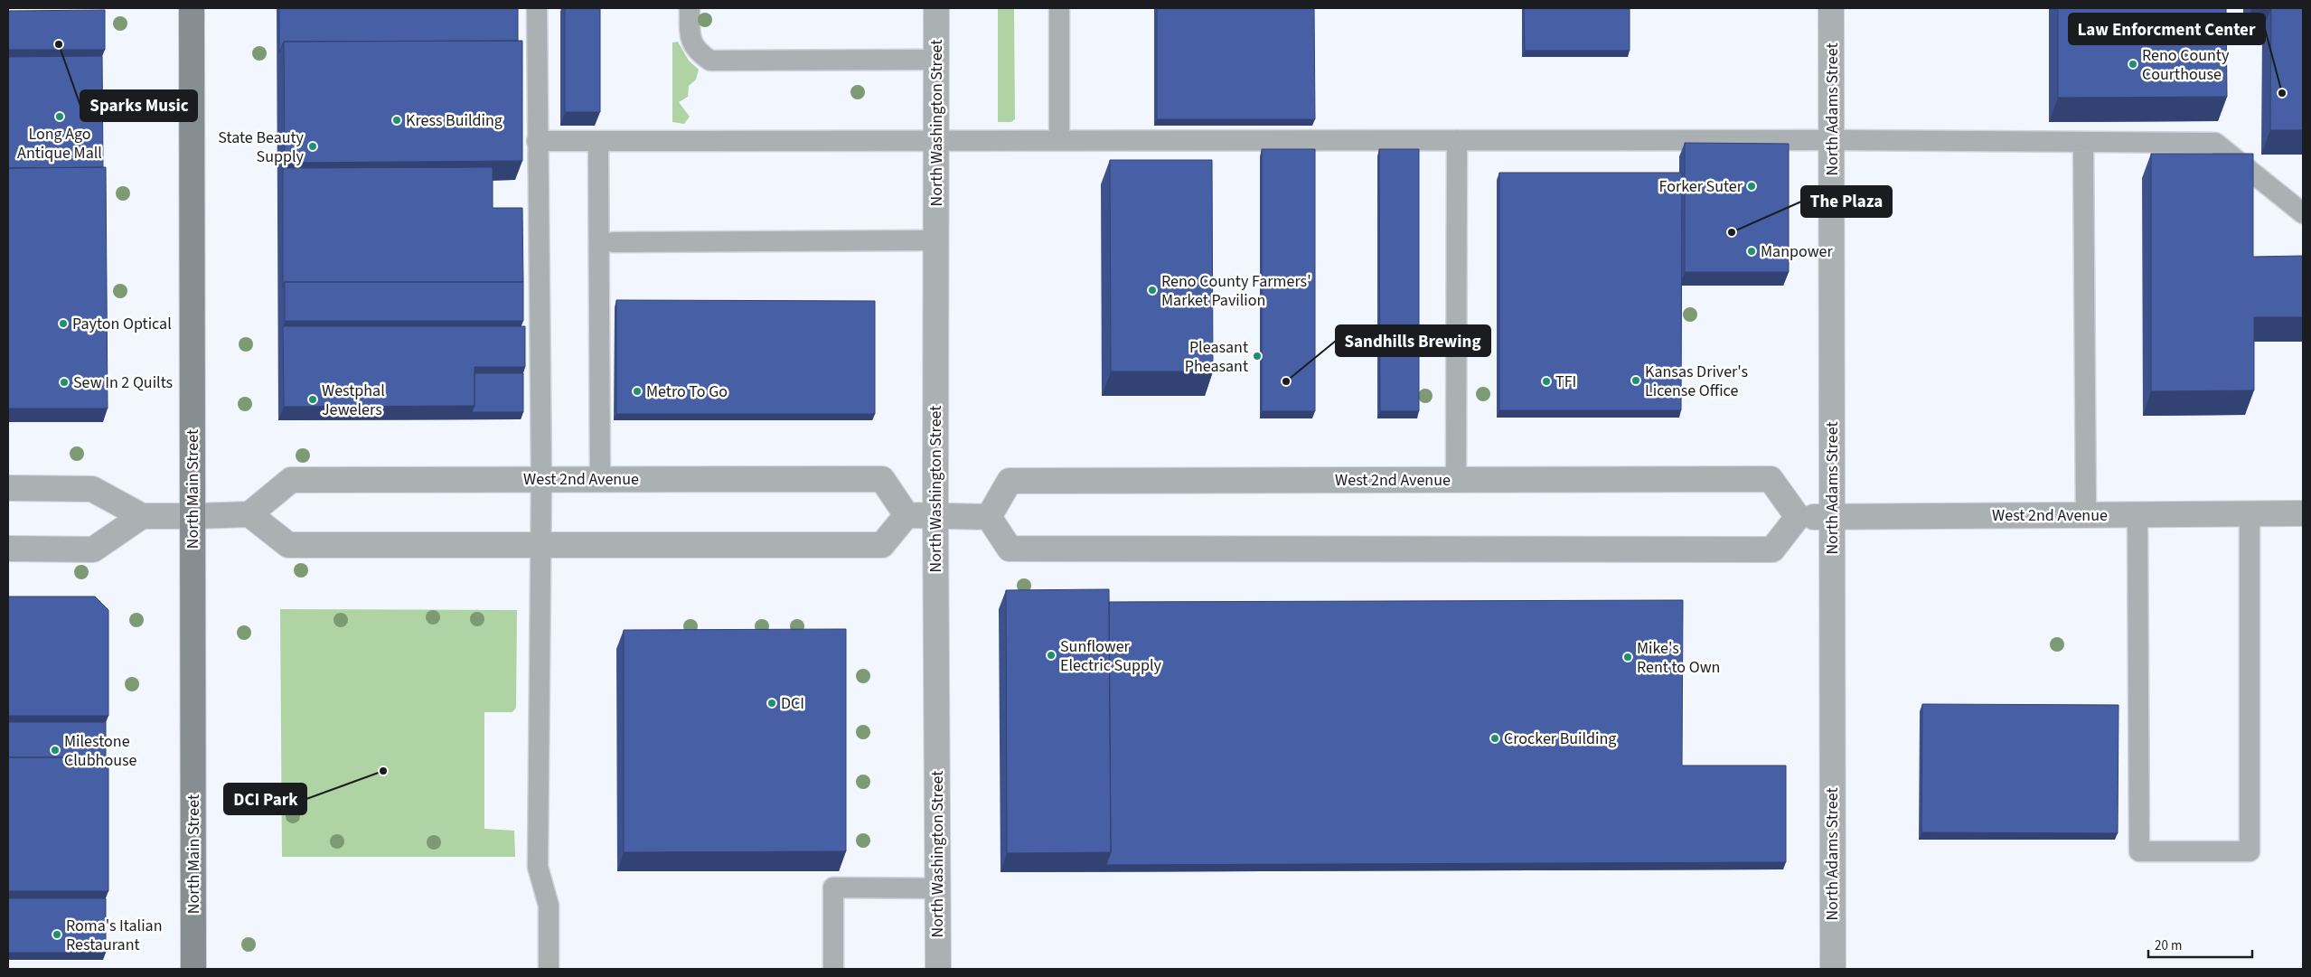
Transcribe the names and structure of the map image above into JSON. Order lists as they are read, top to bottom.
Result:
{
  "streets": {
    "main road": ["North Main Street"],
    "street": ["North Adams Street", "North Washington Street", "West 2nd Avenue"]
  },
  "crossings": [
    ["North Adams Street", "West 2nd Avenue"]
  ],
  "places": [
    "Sparks Music",
    "Reno County Courthouse",
    "Law Enforcment Center",
    "Long Ago Antique Mall",
    "Kress Building",
    "State Beauty Supply",
    "Forker Suter",
    "The Plaza",
    "Manpower",
    "Reno County Farmers' Market Pavilion",
    "Payton Optical",
    "Pleasant Pheasant",
    "Kansas Driver's License Office",
    "Sandhills Brewing",
    "TFI",
    "Sew In 2 Quilts",
    "Metro To Go",
    "Westphal Jewelers",
    "Sunflower Electric Supply",
    "Mike's Rent to Own",
    "DCI",
    "Crocker Building",
    "Milestone Clubhouse",
    "DCI Park",
    "Roma's Italian Restaurant"
  ],
  "scale_bar": "20 m"
}
